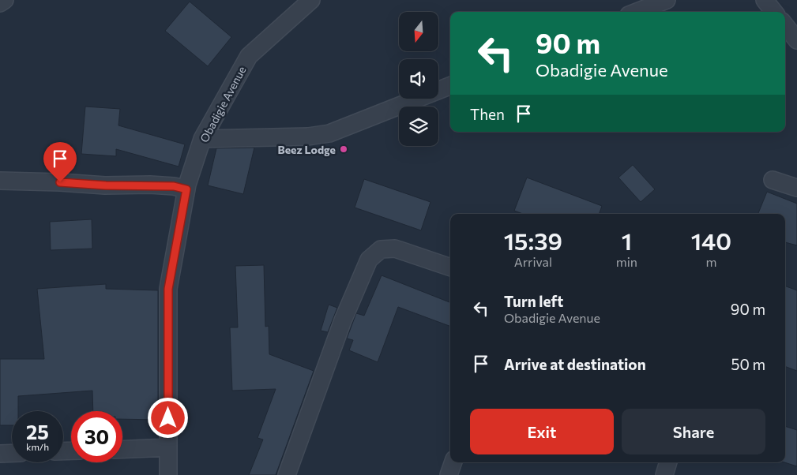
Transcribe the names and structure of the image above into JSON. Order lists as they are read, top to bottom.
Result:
{
  "streets": {
    "street": ["Obadigie Avenue"]
  },
  "places": ["Beez Lodge"],
  "north": "bottom",
  "page": {
    "turn": ["90 m", "Obadigie Avenue"],
    "then": "Then",
    "eta": [
      "15:39",
      "Arrival",
      "1",
      "min",
      "140",
      "m"
    ],
    "list": [
      {
        "name": "Turn left",
        "note": "Obadigie Avenue",
        "value": "90 m"
      },
      {
        "name": "Arrive at destination",
        "value": "50 m"
      }
    ],
    "buttons": ["Exit", "Share"],
    "speed": "25 km/h",
    "limit": "30"
  }
}
